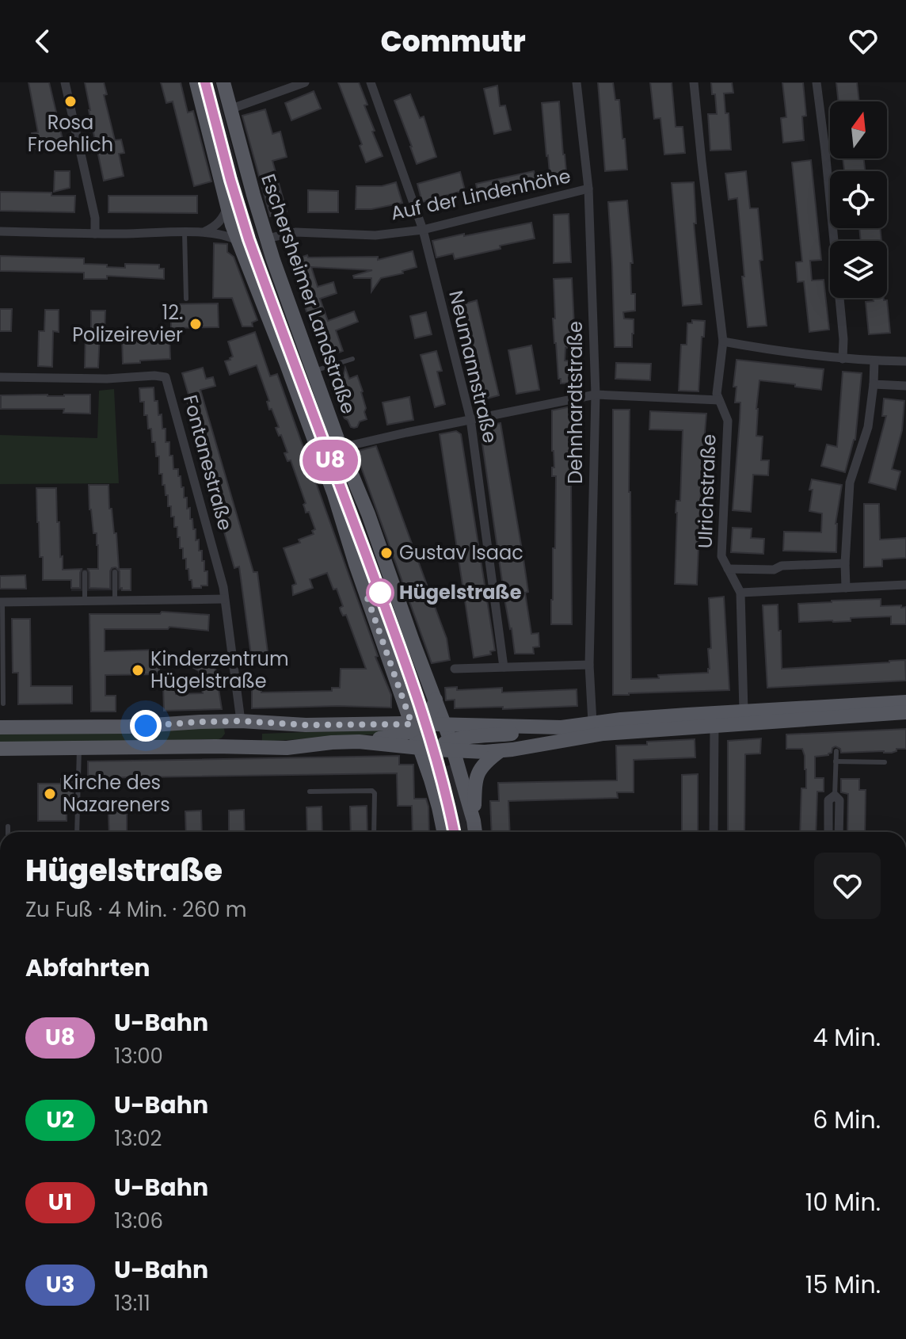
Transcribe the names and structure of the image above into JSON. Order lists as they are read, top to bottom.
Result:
{
  "streets": {
    "main road": ["Eschersheimer Landstraße"],
    "street": [
      "Auf der Lindenhöhe",
      "Neumannstraße",
      "Dehnhardtstraße",
      "Fontanestraße",
      "Ulrichstraße"
    ]
  },
  "crossings": [
    ["Auf der Lindenhöhe", "Eschersheimer Landstraße"],
    ["Auf der Lindenhöhe", "Neumannstraße"],
    ["Auf der Lindenhöhe", "Dehnhardtstraße"]
  ],
  "places": [
    "Rosa Froehlich",
    "12. Polizeirevier",
    "Gustav Isaac",
    "Hügelstraße",
    "Kinderzentrum Hügelstraße",
    "Kirche des Nazareners"
  ],
  "lines": ["metro line U8"],
  "north": "top",
  "page": {
    "header": "Commutr",
    "on_map": "U8",
    "heading": [
      ["Hügelstraße", "Zu Fuß · 4 Min. · 260 m"],
      "Abfahrten"
    ],
    "list": [
      {
        "mark": "U8",
        "name": "U-Bahn",
        "note": "13:00",
        "value": "4 Min."
      },
      {
        "mark": "U2",
        "name": "U-Bahn",
        "note": "13:02",
        "value": "6 Min."
      },
      {
        "mark": "U1",
        "name": "U-Bahn",
        "note": "13:06",
        "value": "10 Min."
      },
      {
        "mark": "U3",
        "name": "U-Bahn",
        "note": "13:11",
        "value": "15 Min."
      }
    ]
  }
}
